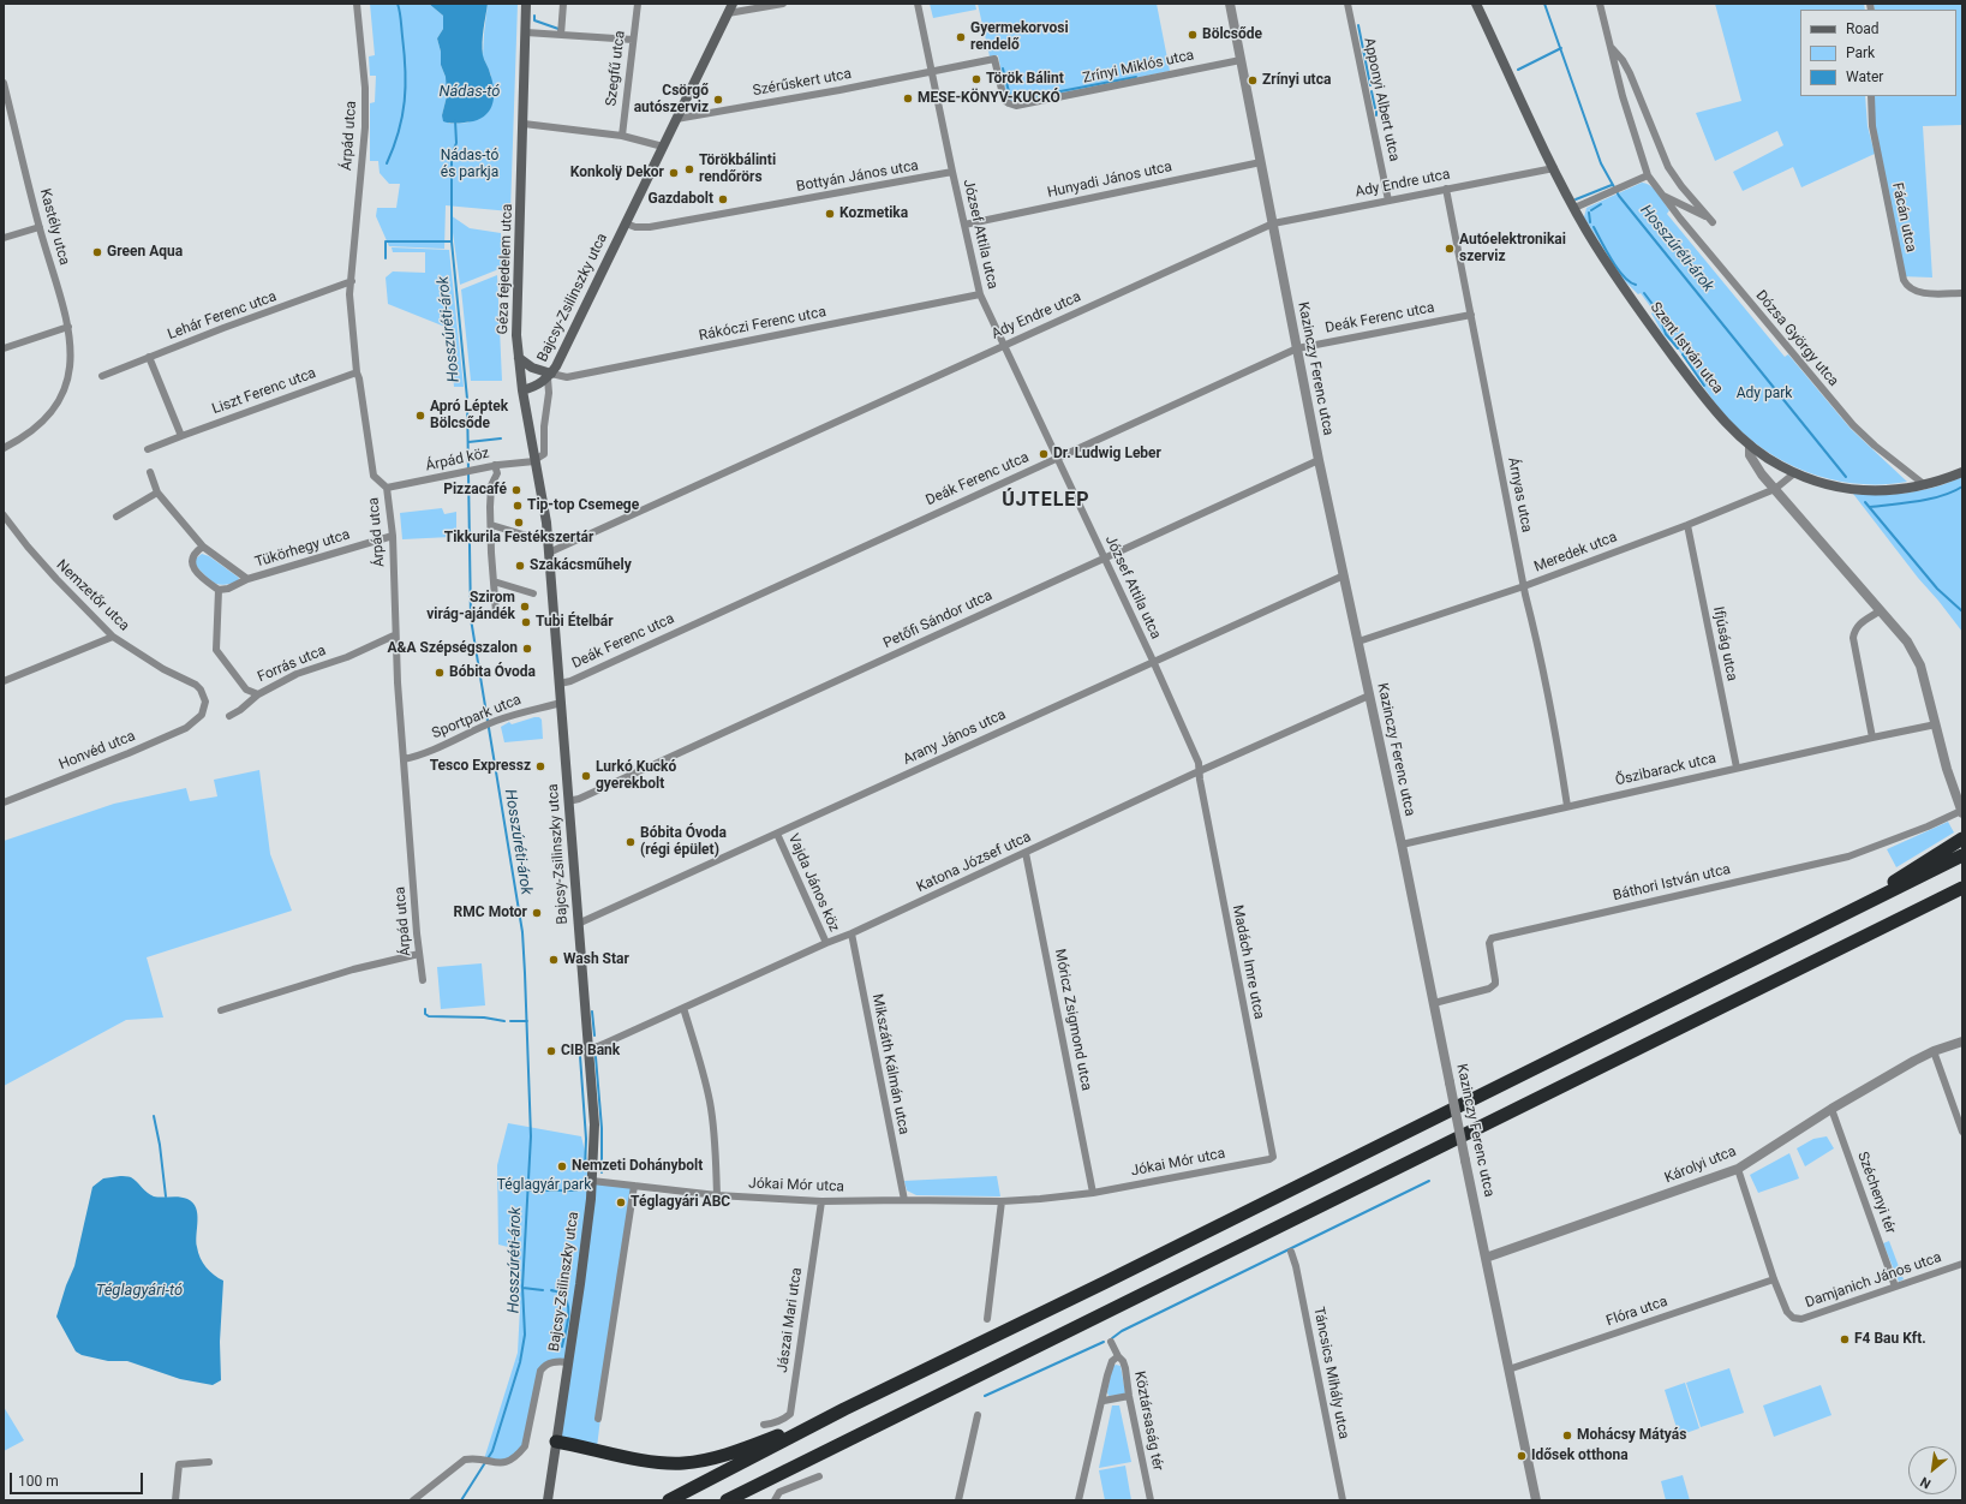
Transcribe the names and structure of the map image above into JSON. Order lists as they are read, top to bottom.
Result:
{
  "streets": {
    "main road": ["Géza fejedelem utca", "Bajcsy-Zsilinszky utca", "Szent István utca"],
    "street": [
      "Zrínyi Miklós utca",
      "Szegfű utca",
      "Szérűskert utca",
      "Apponyi Albert utca",
      "Árpád utca",
      "Bottyán János utca",
      "Hunyadi János utca",
      "Ady Endre utca",
      "Fácán utca",
      "Kastély utca",
      "József Attila utca",
      "Lehár Ferenc utca",
      "Deák Ferenc utca",
      "Rákóczi Ferenc utca",
      "Dózsa György utca",
      "Kazinczy Ferenc utca",
      "Liszt Ferenc utca",
      "Árpád köz",
      "Árnyas utca",
      "Tükörhegy utca",
      "Meredek utca",
      "Nemzetőr utca",
      "Petőfi Sándor utca",
      "Ifjúság utca",
      "Forrás utca",
      "Sportpark utca",
      "Arany János utca",
      "Honvéd utca",
      "Őszibarack utca",
      "Katona József utca",
      "Vajda János köz",
      "Báthori István utca",
      "Madách Imre utca",
      "Móricz Zsigmond utca",
      "Mikszáth Kálmán utca",
      "Jókai Mór utca",
      "Károlyi utca",
      "Széchenyi tér",
      "Damjanich János utca",
      "Flóra utca",
      "Jászai Mari utca",
      "Táncsics Mihály utca",
      "Köztársaság tér"
    ]
  },
  "crossings": [
    ["Zrínyi Miklós utca", "Szérűskert utca"],
    ["Zrínyi Miklós utca", "József Attila utca"],
    ["Zrínyi Miklós utca", "Kazinczy Ferenc utca"],
    ["Szérűskert utca", "József Attila utca"],
    ["Szérűskert utca", "Bajcsy-Zsilinszky utca"],
    ["Apponyi Albert utca", "Ady Endre utca"],
    ["Árpád utca", "Lehár Ferenc utca"],
    ["Árpád utca", "Liszt Ferenc utca"],
    ["Árpád utca", "Árpád köz"],
    ["Árpád utca", "Tükörhegy utca"],
    ["Árpád utca", "Forrás utca"],
    ["Árpád utca", "Sportpark utca"],
    ["Bottyán János utca", "József Attila utca"],
    ["Bottyán János utca", "Bajcsy-Zsilinszky utca"],
    ["Hunyadi János utca", "József Attila utca"],
    ["Hunyadi János utca", "Kazinczy Ferenc utca"],
    ["Ady Endre utca", "József Attila utca"],
    ["Ady Endre utca", "Bajcsy-Zsilinszky utca"],
    ["Ady Endre utca", "Szent István utca"],
    ["Ady Endre utca", "Kazinczy Ferenc utca"],
    ["Ady Endre utca", "Árnyas utca"],
    ["József Attila utca", "Deák Ferenc utca"],
    ["József Attila utca", "Rákóczi Ferenc utca"],
    ["József Attila utca", "Petőfi Sándor utca"],
    ["József Attila utca", "Arany János utca"],
    ["József Attila utca", "Katona József utca"],
    ["József Attila utca", "Madách Imre utca"],
    ["Géza fejedelem utca", "Bajcsy-Zsilinszky utca"],
    ["Bajcsy-Zsilinszky utca", "Deák Ferenc utca"],
    ["Bajcsy-Zsilinszky utca", "Rákóczi Ferenc utca"],
    ["Bajcsy-Zsilinszky utca", "Árpád köz"],
    ["Bajcsy-Zsilinszky utca", "Petőfi Sándor utca"],
    ["Bajcsy-Zsilinszky utca", "Sportpark utca"],
    ["Bajcsy-Zsilinszky utca", "Arany János utca"],
    ["Bajcsy-Zsilinszky utca", "Katona József utca"],
    ["Bajcsy-Zsilinszky utca", "Jókai Mór utca"],
    ["Deák Ferenc utca", "Kazinczy Ferenc utca"],
    ["Deák Ferenc utca", "Árnyas utca"],
    ["Szent István utca", "Meredek utca"],
    ["Szent István utca", "Őszibarack utca"],
    ["Szent István utca", "Báthori István utca"],
    ["Kazinczy Ferenc utca", "Meredek utca"],
    ["Kazinczy Ferenc utca", "Petőfi Sándor utca"],
    ["Kazinczy Ferenc utca", "Arany János utca"],
    ["Kazinczy Ferenc utca", "Őszibarack utca"],
    ["Kazinczy Ferenc utca", "Katona József utca"],
    ["Kazinczy Ferenc utca", "Báthori István utca"],
    ["Kazinczy Ferenc utca", "Károlyi utca"],
    ["Kazinczy Ferenc utca", "Flóra utca"],
    ["Árnyas utca", "Meredek utca"],
    ["Árnyas utca", "Őszibarack utca"],
    ["Tükörhegy utca", "Forrás utca"],
    ["Meredek utca", "Ifjúság utca"],
    ["Nemzetőr utca", "Honvéd utca"],
    ["Ifjúság utca", "Őszibarack utca"],
    ["Arany János utca", "Vajda János köz"],
    ["Katona József utca", "Vajda János köz"],
    ["Katona József utca", "Madách Imre utca"],
    ["Katona József utca", "Móricz Zsigmond utca"],
    ["Katona József utca", "Mikszáth Kálmán utca"],
    ["Madách Imre utca", "Jókai Mór utca"],
    ["Móricz Zsigmond utca", "Jókai Mór utca"],
    ["Mikszáth Kálmán utca", "Jókai Mór utca"],
    ["Jókai Mór utca", "Jászai Mari utca"],
    ["Károlyi utca", "Széchenyi tér"],
    ["Széchenyi tér", "Damjanich János utca"],
    ["Damjanich János utca", "Flóra utca"]
  ],
  "districts": ["ÚJTELEP"],
  "water": ["Nádas-tó", "Hosszúréti-árok", "Téglagyári-tó"],
  "parks": ["Nádas-tó és parkja", "Ady park", "Téglagyár park"],
  "places": [
    "Bölcsőde",
    "Gyermekorvosi rendelő",
    "Török Bálint",
    "Zrínyi utca",
    "MESE-KÖNYV-KUCKÓ",
    "Csörgő autószerviz",
    "Törökbálinti rendőrörs",
    "Konkolÿ Dekor",
    "Gazdabolt",
    "Kozmetika",
    "Autóelektronikai szerviz",
    "Green Aqua",
    "Apró Léptek Bölcsőde",
    "Dr. Ludwig Leber",
    "Pizzacafé",
    "Tip-top Csemege",
    "Tikkurila Festékszertár",
    "Szakácsműhely",
    "Szirom virág-ajándék",
    "Tubi Ételbár",
    "A&A Szépségszalon",
    "Bóbita Óvoda",
    "Tesco Expressz",
    "Lurkó Kuckó gyerekbolt",
    "Bóbita Óvoda (régi épület)",
    "RMC Motor",
    "Wash Star",
    "CIB Bank",
    "Nemzeti Dohánybolt",
    "Téglagyári ABC",
    "F4 Bau Kft.",
    "Mohácsy Mátyás",
    "Idősek otthona"
  ],
  "legend": ["Road", "Park", "Water"],
  "scale_bar": "100 m",
  "north": "bottom left"
}
